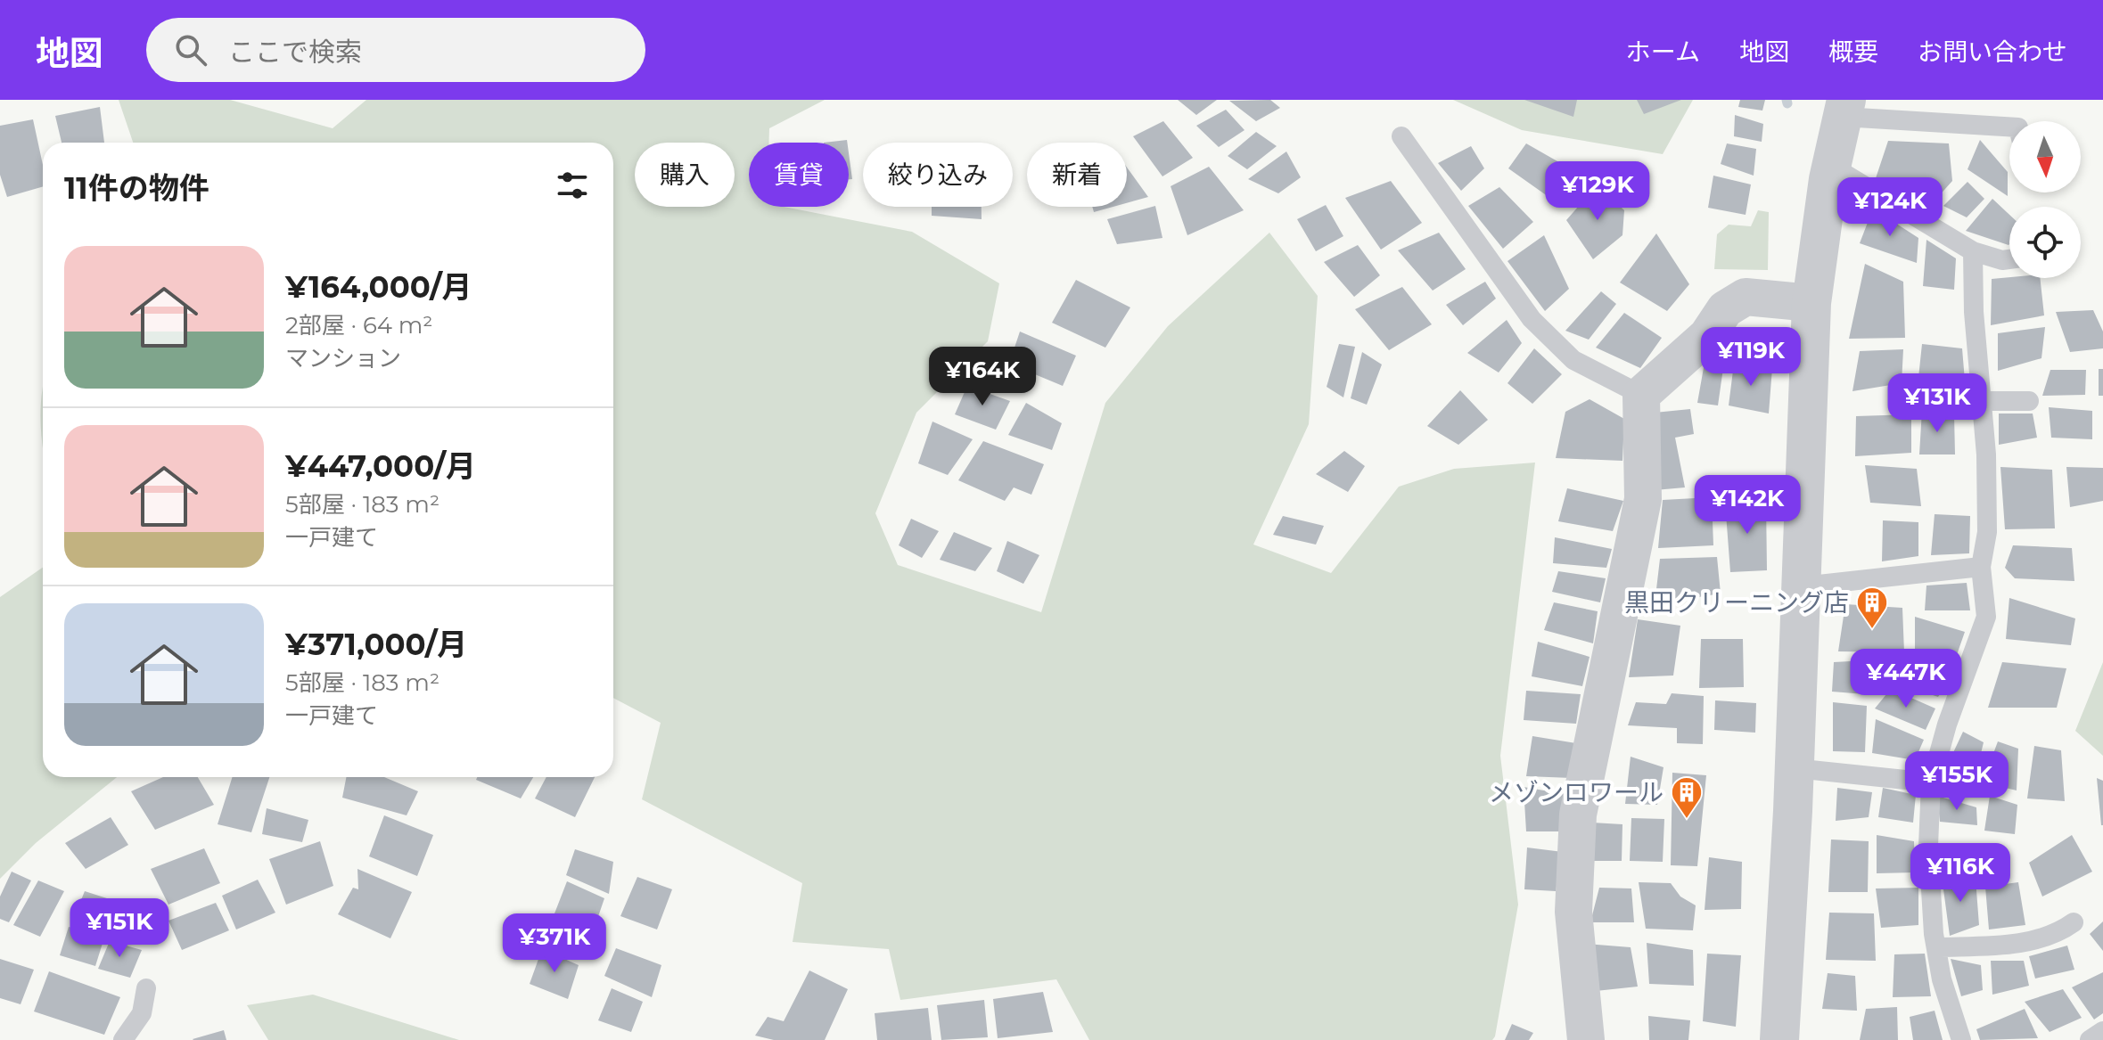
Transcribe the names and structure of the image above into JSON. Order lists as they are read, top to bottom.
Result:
{
  "places": {
    "building": ["黒田クリーニング店", "メゾンロワール"]
  },
  "north": "bottom",
  "page": {
    "header": "地図",
    "search": "ここで検索",
    "nav": [
      "ホーム",
      "地図",
      "概要",
      "お問い合わせ"
    ],
    "chip": [
      "購入",
      "賃貸",
      "絞り込み",
      "新着"
    ],
    "heading": "11件の物件",
    "price": [
      "¥129K",
      "¥124K",
      "¥119K",
      "¥164K",
      "¥131K",
      "¥142K",
      "¥447K",
      "¥155K",
      "¥116K",
      "¥151K",
      "¥371K"
    ],
    "list": [
      {
        "name": "¥164,000/月",
        "note": "2部屋 · 64 m² · マンション"
      },
      {
        "name": "¥447,000/月",
        "note": "5部屋 · 183 m² · 一戸建て"
      },
      {
        "name": "¥371,000/月",
        "note": "5部屋 · 183 m² · 一戸建て"
      }
    ]
  }
}
